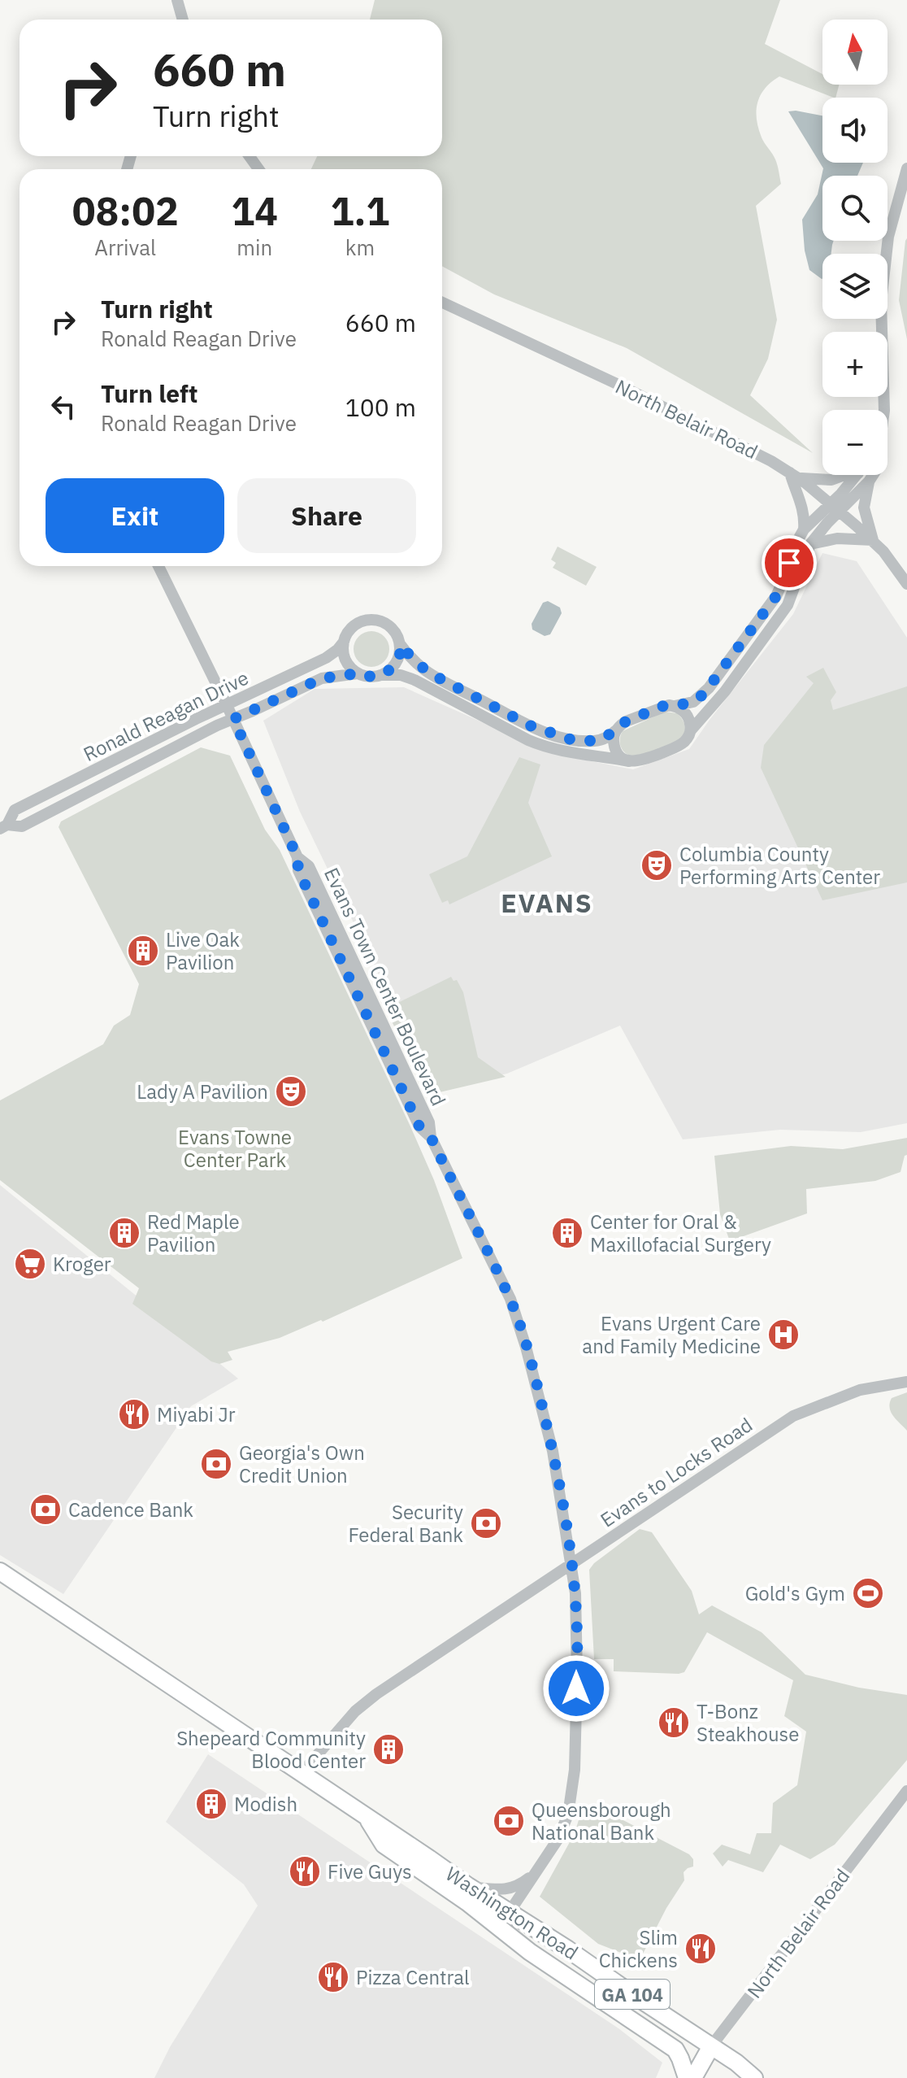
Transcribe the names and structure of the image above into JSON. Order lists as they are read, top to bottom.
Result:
{
  "streets": {
    "main road": ["North Belair Road", "Washington Road", "GA 104"],
    "street": ["Ronald Reagan Drive", "Evans Town Center Boulevard", "Evans to Locks Road"]
  },
  "crossings": [
    ["North Belair Road", "Ronald Reagan Drive"],
    ["North Belair Road", "Washington Road"],
    ["Ronald Reagan Drive", "Evans Town Center Boulevard"],
    ["Evans Town Center Boulevard", "Evans to Locks Road"],
    ["Evans Town Center Boulevard", "Washington Road"],
    ["Evans to Locks Road", "Washington Road"]
  ],
  "districts": ["EVANS"],
  "parks": ["Evans Towne Center Park"],
  "places": {
    "theatre": ["Columbia County Performing Arts Center", "Lady A Pavilion"],
    "building": [
      "Live Oak Pavilion",
      "Red Maple Pavilion",
      "Center for Oral & Maxillofacial Surgery",
      "Shepeard Community Blood Center",
      "Modish"
    ],
    "supermarket": ["Kroger"],
    "hospital": ["Evans Urgent Care and Family Medicine"],
    "restaurant": [
      "Miyabi Jr",
      "T-Bonz Steakhouse",
      "Five Guys",
      "Slim Chickens",
      "Pizza Central"
    ],
    "bank": [
      "Georgia's Own Credit Union",
      "Cadence Bank",
      "Security Federal Bank",
      "Queensborough National Bank"
    ],
    "sports": ["Gold's Gym"]
  },
  "north": "top",
  "page": {
    "map_buttons": ["+", "−"],
    "turn": ["660 m", "Turn right"],
    "eta": [
      "08:02",
      "Arrival",
      "14",
      "min",
      "1.1",
      "km"
    ],
    "list": [
      {
        "name": "Turn right",
        "note": "Ronald Reagan Drive",
        "value": "660 m"
      },
      {
        "name": "Turn left",
        "note": "Ronald Reagan Drive",
        "value": "100 m"
      }
    ],
    "buttons": ["Exit", "Share"]
  }
}
